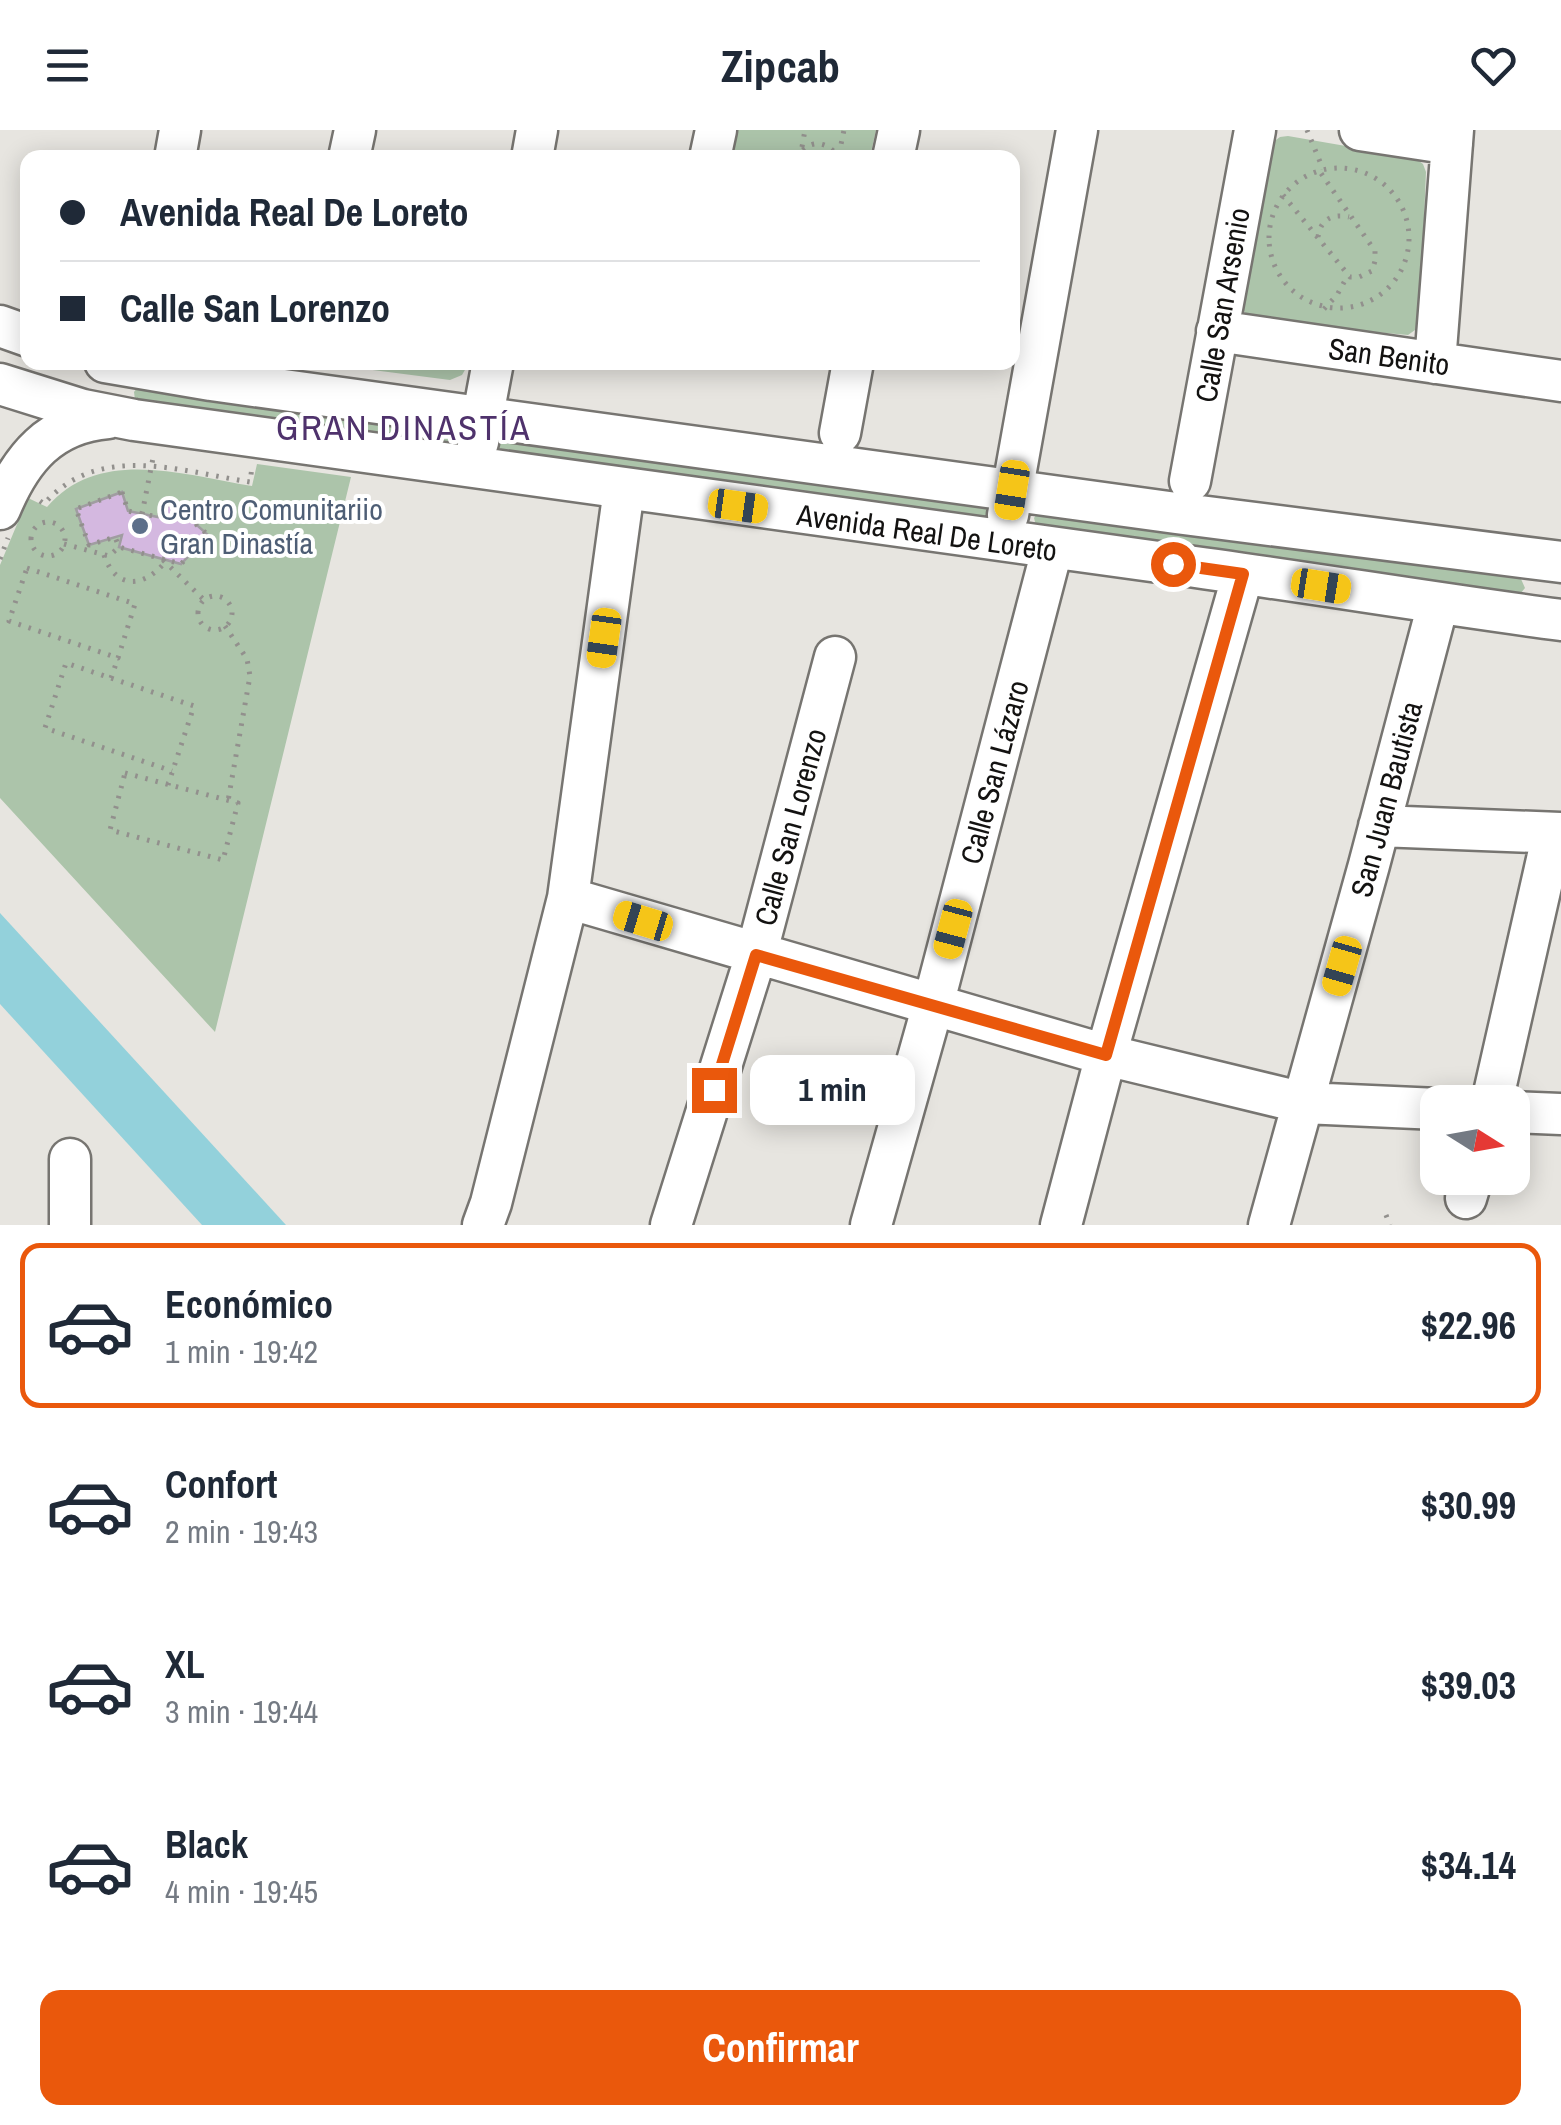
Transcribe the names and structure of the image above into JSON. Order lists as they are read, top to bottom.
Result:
{
  "streets": {
    "street": [
      "Calle San Arsenio",
      "San Benito",
      "Avenida Real De Loreto",
      "Calle San Lázaro",
      "San Juan Bautista",
      "Calle San Lorenzo"
    ]
  },
  "crossings": [
    ["Calle San Arsenio", "San Benito"],
    ["Avenida Real De Loreto", "Calle San Lázaro"],
    ["Avenida Real De Loreto", "San Juan Bautista"]
  ],
  "districts": ["GRAN DINASTÍA"],
  "places": ["Centro Comunitariio Gran Dinastía"],
  "north": "right",
  "page": {
    "header": "Zipcab",
    "banner": ["Avenida Real De Loreto", "Calle San Lorenzo"],
    "bubble": "1 min",
    "list": [
      {
        "name": "Económico",
        "note": "1 min · 19:42",
        "value": "$22.96"
      },
      {
        "name": "Confort",
        "note": "2 min · 19:43",
        "value": "$30.99"
      },
      {
        "name": "XL",
        "note": "3 min · 19:44",
        "value": "$39.03"
      },
      {
        "name": "Black",
        "note": "4 min · 19:45",
        "value": "$34.14"
      }
    ],
    "buttons": "Confirmar"
  }
}
